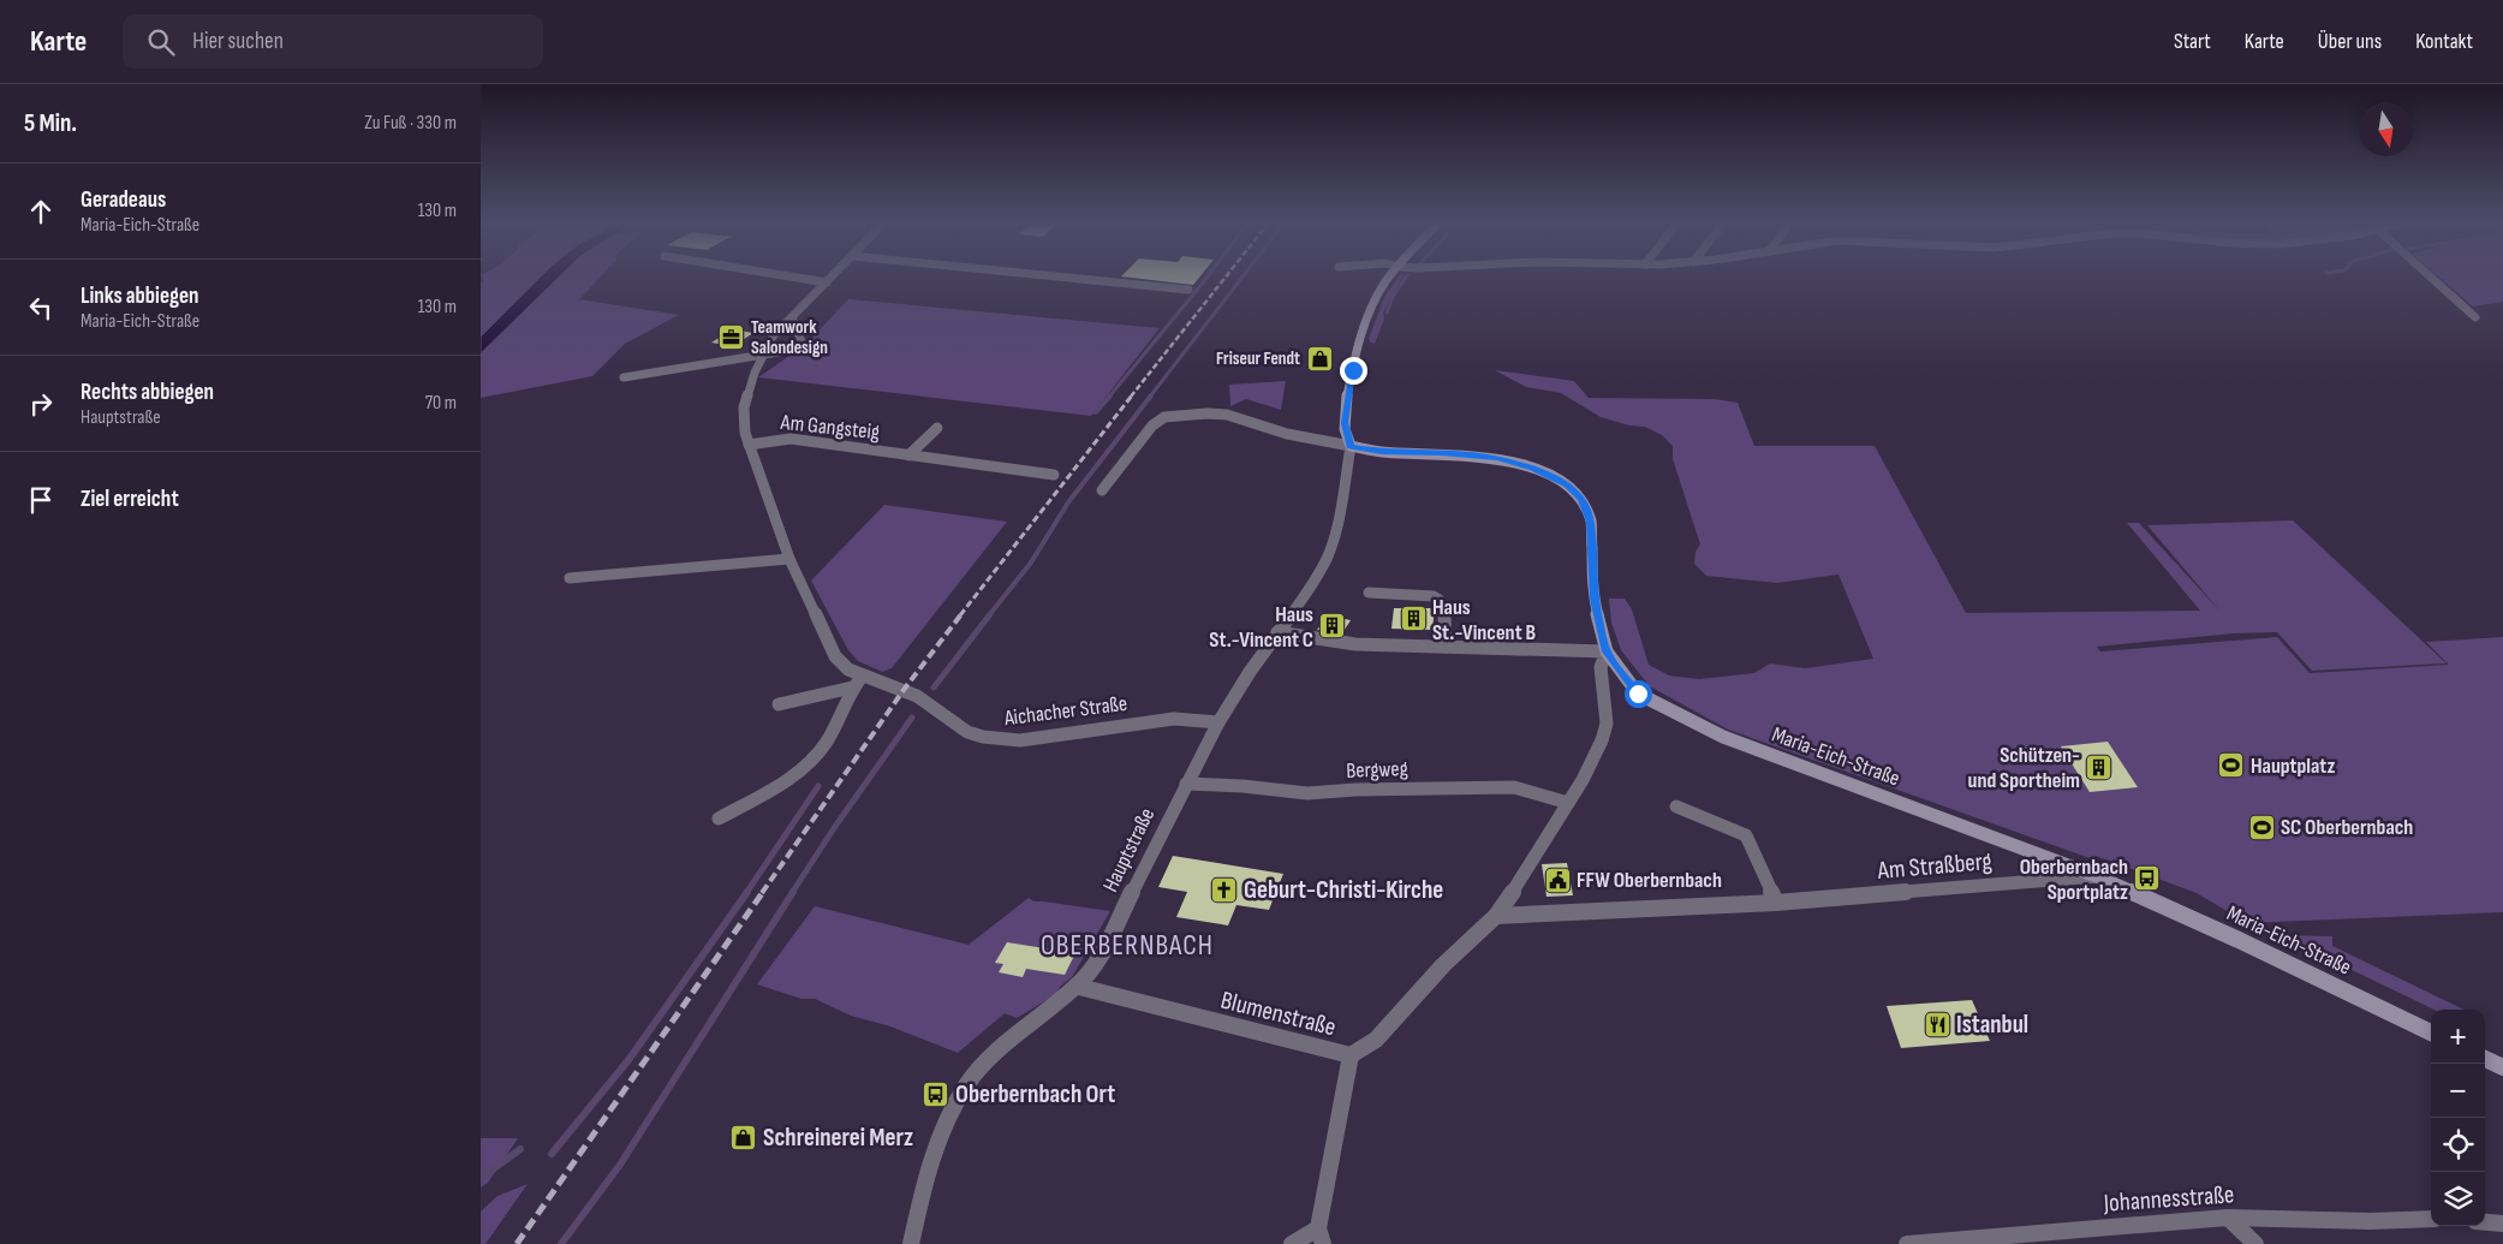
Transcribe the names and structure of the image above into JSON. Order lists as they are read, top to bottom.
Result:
{
  "streets": {
    "main road": ["Maria-Eich-Straße", "Hauptstraße"],
    "street": [
      "Am Gangsteig",
      "Aichacher Straße",
      "Bergweg",
      "Am Straßberg",
      "Blumenstraße",
      "Johannesstraße"
    ]
  },
  "crossings": [
    ["Am Gangsteig", "Aichacher Straße"],
    ["Aichacher Straße", "Hauptstraße"],
    ["Maria-Eich-Straße", "Hauptstraße"],
    ["Maria-Eich-Straße", "Am Straßberg"],
    ["Bergweg", "Hauptstraße"],
    ["Hauptstraße", "Blumenstraße"]
  ],
  "districts": ["OBERBERNBACH"],
  "places": {
    "office": ["Teamwork Salondesign"],
    "shop": ["Friseur Fendt", "Schreinerei Merz"],
    "building": ["Haus St.-Vincent B", "Haus St.-Vincent C", "Schützen- und Sportheim"],
    "sports": ["Hauptplatz", "SC Oberbernbach"],
    "bus stop": ["Oberbernbach Sportplatz", "Oberbernbach Ort"],
    "public building": ["FFW Oberbernbach"],
    "church": ["Geburt-Christi-Kirche"],
    "restaurant": ["Istanbul"]
  },
  "north": "bottom",
  "page": {
    "header": "Karte",
    "search": "Hier suchen",
    "nav": [
      "Start",
      "Karte",
      "Über uns",
      "Kontakt"
    ],
    "heading": ["5 Min.", "Zu Fuß · 330 m"],
    "list": [
      ["Geradeaus", "Maria-Eich-Straße", "130 m"],
      ["Links abbiegen", "Maria-Eich-Straße", "130 m"],
      ["Rechts abbiegen", "Hauptstraße", "70 m"],
      "Ziel erreicht"
    ],
    "map_buttons": ["+", "−"]
  }
}
